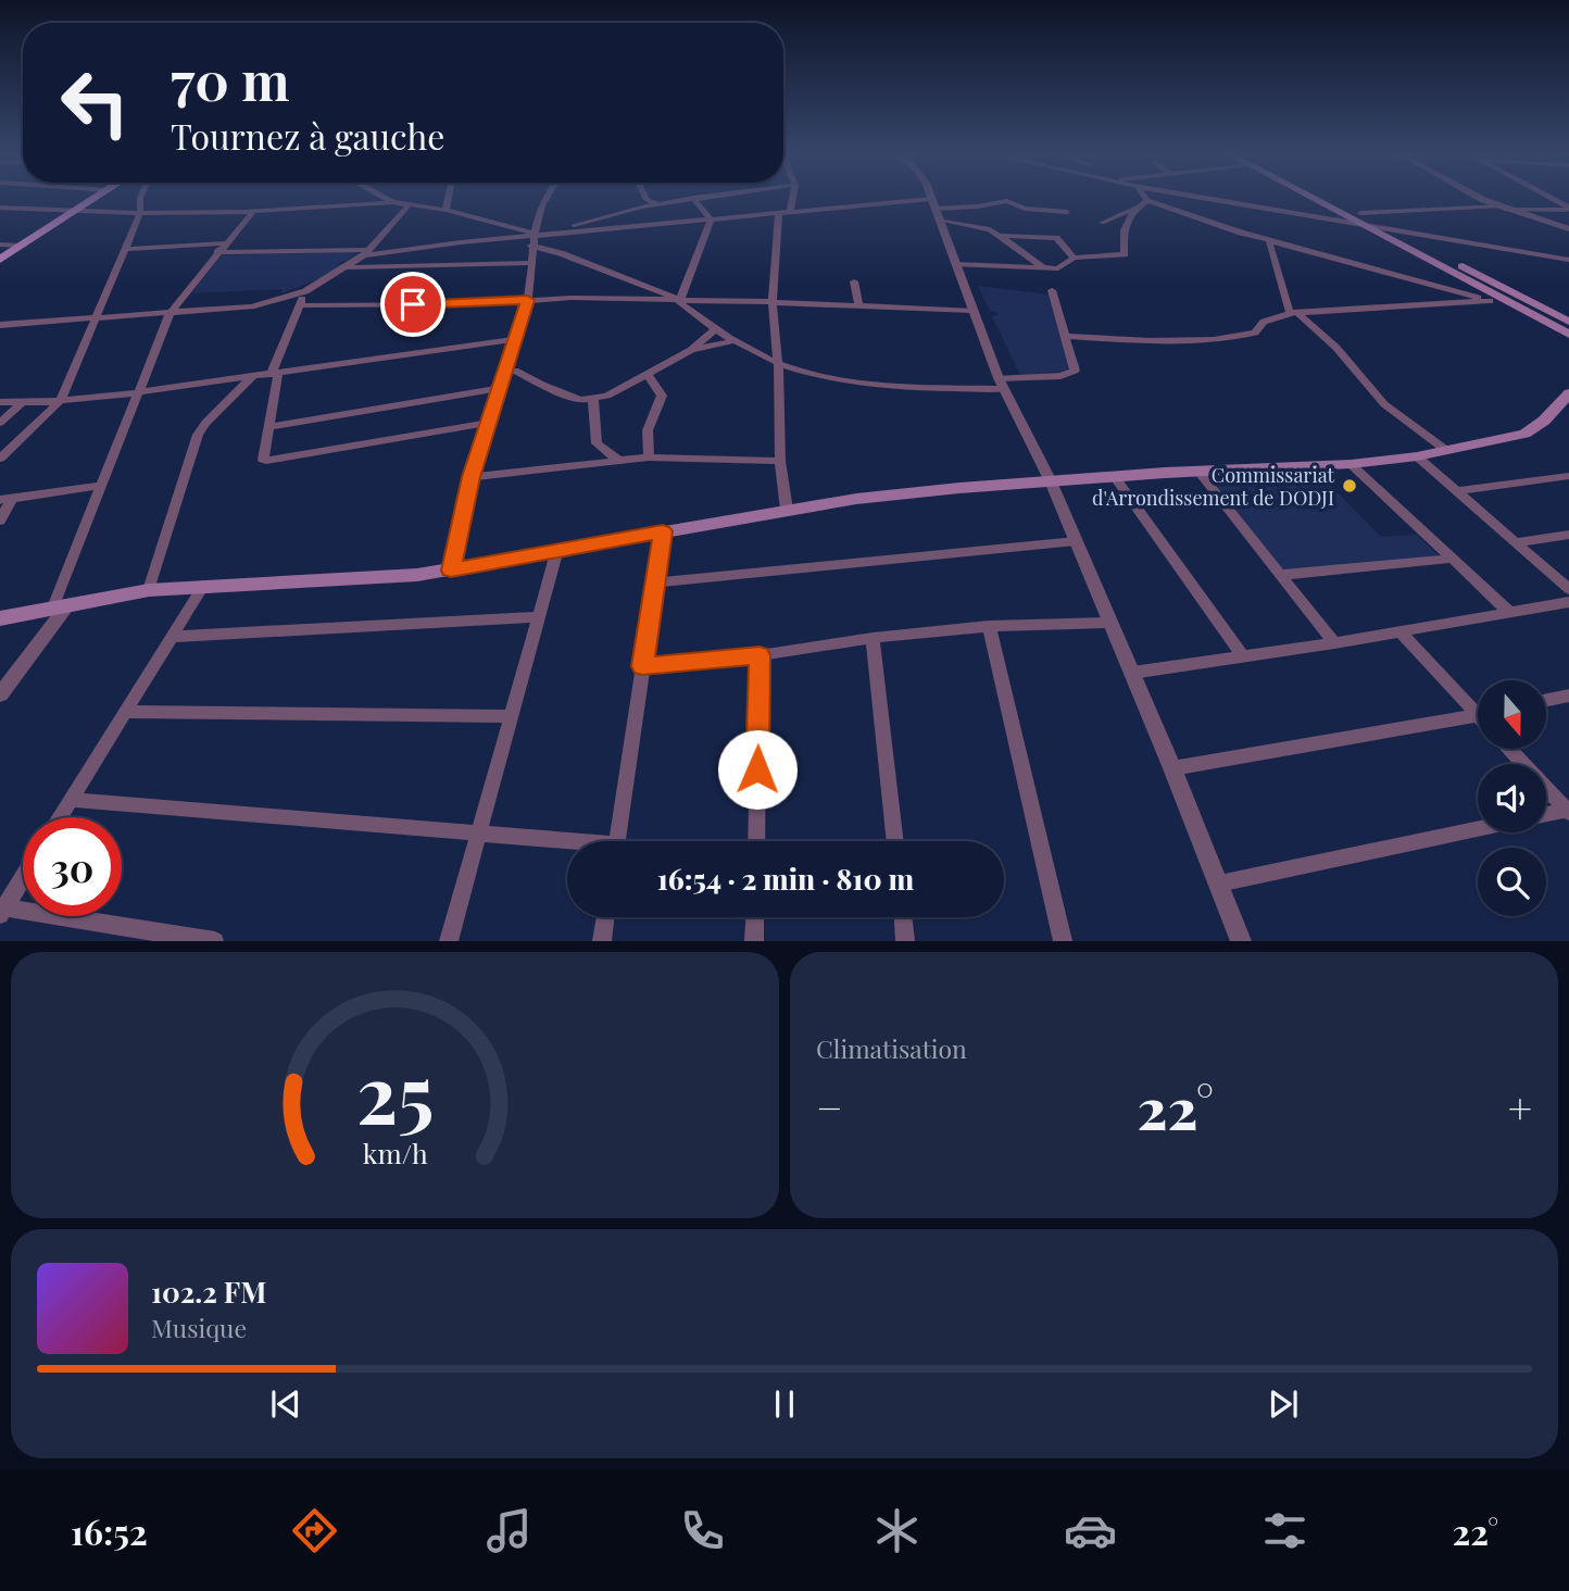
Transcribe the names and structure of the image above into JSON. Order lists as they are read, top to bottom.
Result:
{
  "places": ["Commissariat d'Arrondissement de DODJI"],
  "north": "bottom",
  "page": {
    "turn": ["70 m", "Tournez à gauche"],
    "limit": "30",
    "trip": "16:54 · 2 min · 810 m",
    "tile": "Climatisation",
    "heat": ["−", "22°", "+"],
    "song": ["102.2 FM", "Musique"],
    "tabs": ["16:52", "22°"],
    "gauge": ["25", "km/h"]
  }
}
